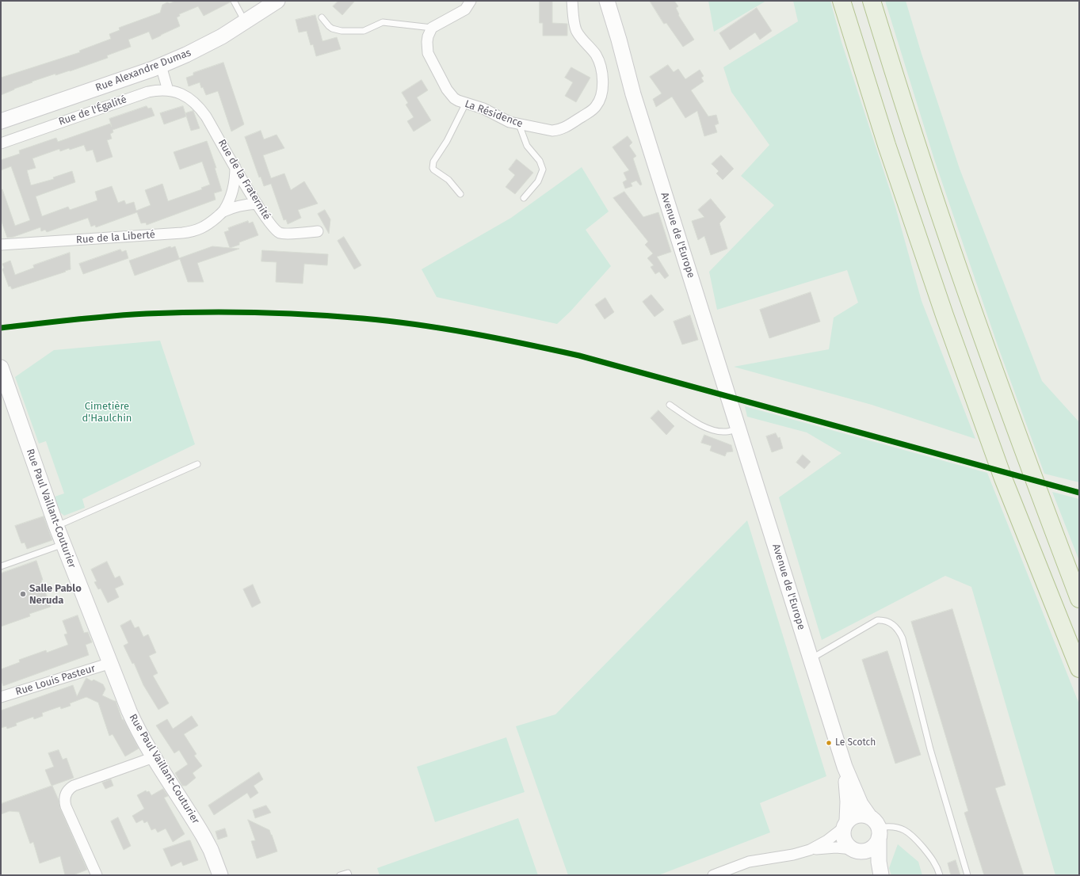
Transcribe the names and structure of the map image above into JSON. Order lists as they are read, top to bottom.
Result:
{
  "streets": {
    "main road": ["Rue Alexandre Dumas", "Avenue de l'Europe", "Rue Paul Vaillant-Couturier"],
    "street": [
      "Rue de l'Égalité",
      "La Résidence",
      "Rue de la Fraternité",
      "Rue de la Liberté",
      "Rue Louis Pasteur"
    ]
  },
  "crossings": [
    ["Rue de l'Égalité", "Rue de la Fraternité"],
    ["Rue de la Fraternité", "Rue de la Liberté"],
    ["Rue Paul Vaillant-Couturier", "Rue Louis Pasteur"]
  ],
  "parks": ["Cimetière d'Haulchin"],
  "places": ["Salle Pablo Neruda", "Le Scotch"]
}
